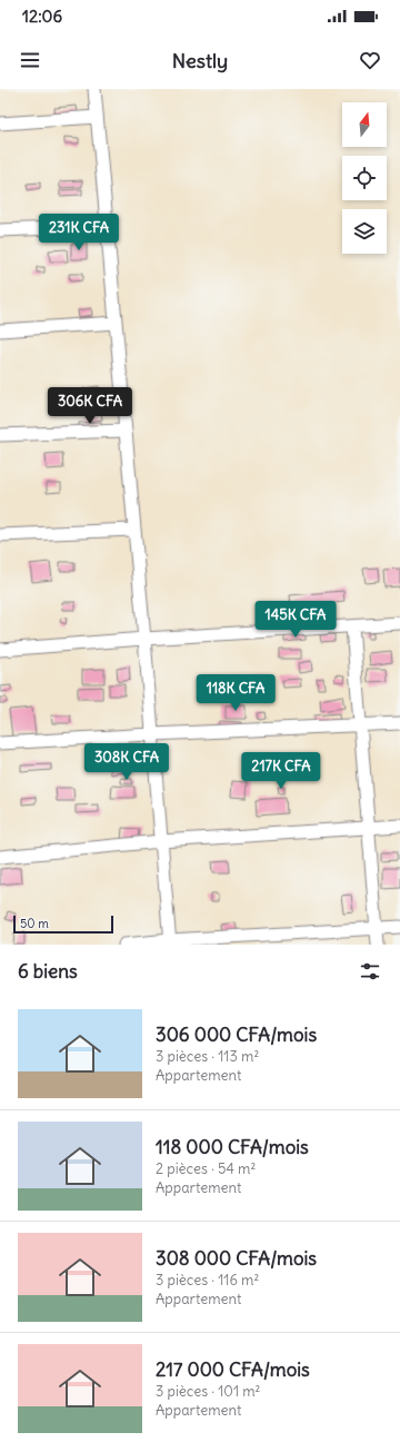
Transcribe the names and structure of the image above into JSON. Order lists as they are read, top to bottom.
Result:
{
  "scale_bar": "50 m",
  "north": "top",
  "page": {
    "status": "12:06",
    "header": "Nestly",
    "price": [
      "231K CFA",
      "306K CFA",
      "145K CFA",
      "118K CFA",
      "308K CFA",
      "217K CFA"
    ],
    "scale": "50 m",
    "heading": "6 biens",
    "list": [
      {
        "name": "306 000 CFA/mois",
        "note": "3 pièces · 113 m² · Appartement"
      },
      {
        "name": "118 000 CFA/mois",
        "note": "2 pièces · 54 m² · Appartement"
      },
      {
        "name": "308 000 CFA/mois",
        "note": "3 pièces · 116 m² · Appartement"
      },
      {
        "name": "217 000 CFA/mois",
        "note": "3 pièces · 101 m² · Appartement"
      }
    ]
  }
}
